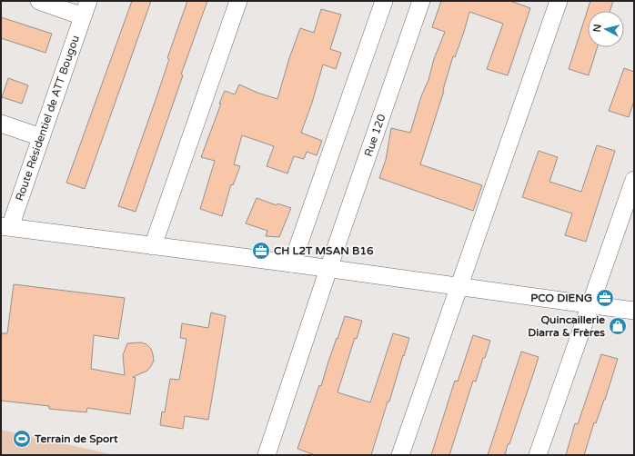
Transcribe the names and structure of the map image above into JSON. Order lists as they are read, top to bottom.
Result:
{
  "streets": {
    "street": ["Route Résidentiel de ATT Bougou", "Rue 120"]
  },
  "places": {
    "office": ["CH L2T MSAN B16", "PCO DIENG"],
    "shop": ["Quincaillerie Diarra & Frères"],
    "sports": ["Terrain de Sport"]
  },
  "north": "left"
}
